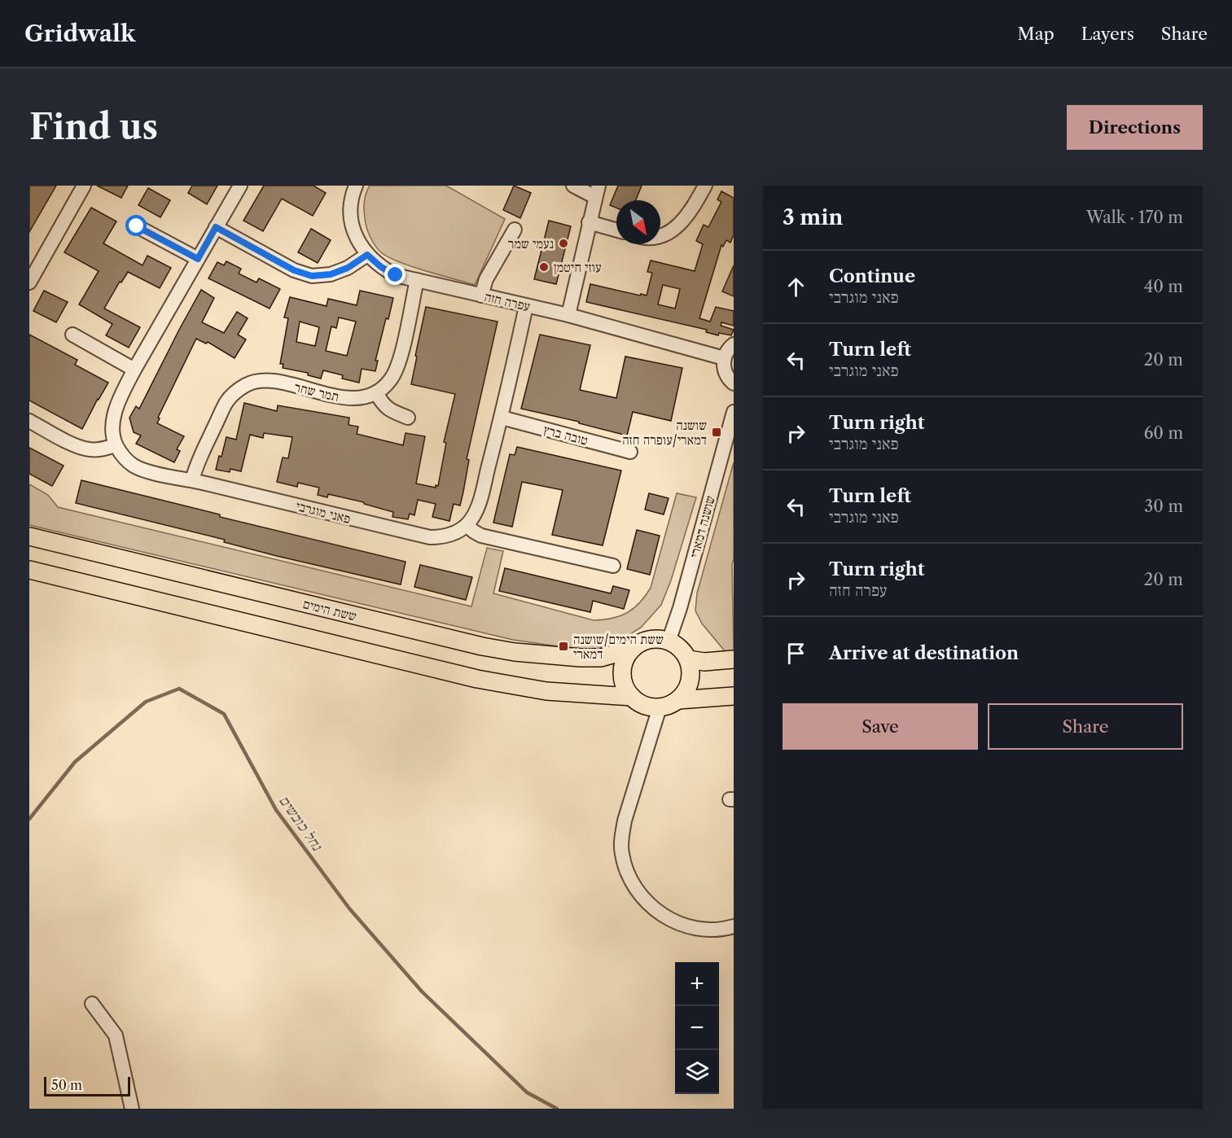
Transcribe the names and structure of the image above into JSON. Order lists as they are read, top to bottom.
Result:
{
  "streets": {
    "main road": ["ששת הימים"],
    "street": [
      "עפרה חזה",
      "תמר שחר",
      "טובה ברץ",
      "פאני מוגרבי",
      "שושנה דמארי"
    ]
  },
  "crossings": [
    ["תמר שחר", "פאני מוגרבי"],
    ["שושנה דמארי", "ששת הימים"]
  ],
  "water": ["נחל כובשים"],
  "places": {
    "other": ["נעמי שמר", "עוזי חיטמן"],
    "transit": ["שושנה דמארי/עופרה חזה", "ששת הימים/שושנה דמארי"]
  },
  "scale_bar": "50 m",
  "north": "bottom right",
  "page": {
    "header": "Gridwalk",
    "nav": ["Map", "Layers", "Share"],
    "buttons": [
      "Directions",
      ["Save", "Share"]
    ],
    "title": "Find us",
    "heading": ["3 min", "Walk · 170 m"],
    "list": [
      ["Continue", "פאני מוגרבי", "40 m"],
      ["Turn left", "פאני מוגרבי", "20 m"],
      ["Turn right", "פאני מוגרבי", "60 m"],
      ["Turn left", "פאני מוגרבי", "30 m"],
      ["Turn right", "עפרה חזה", "20 m"],
      "Arrive at destination"
    ],
    "map_buttons": ["+", "−"],
    "scale": "50 m"
  }
}
